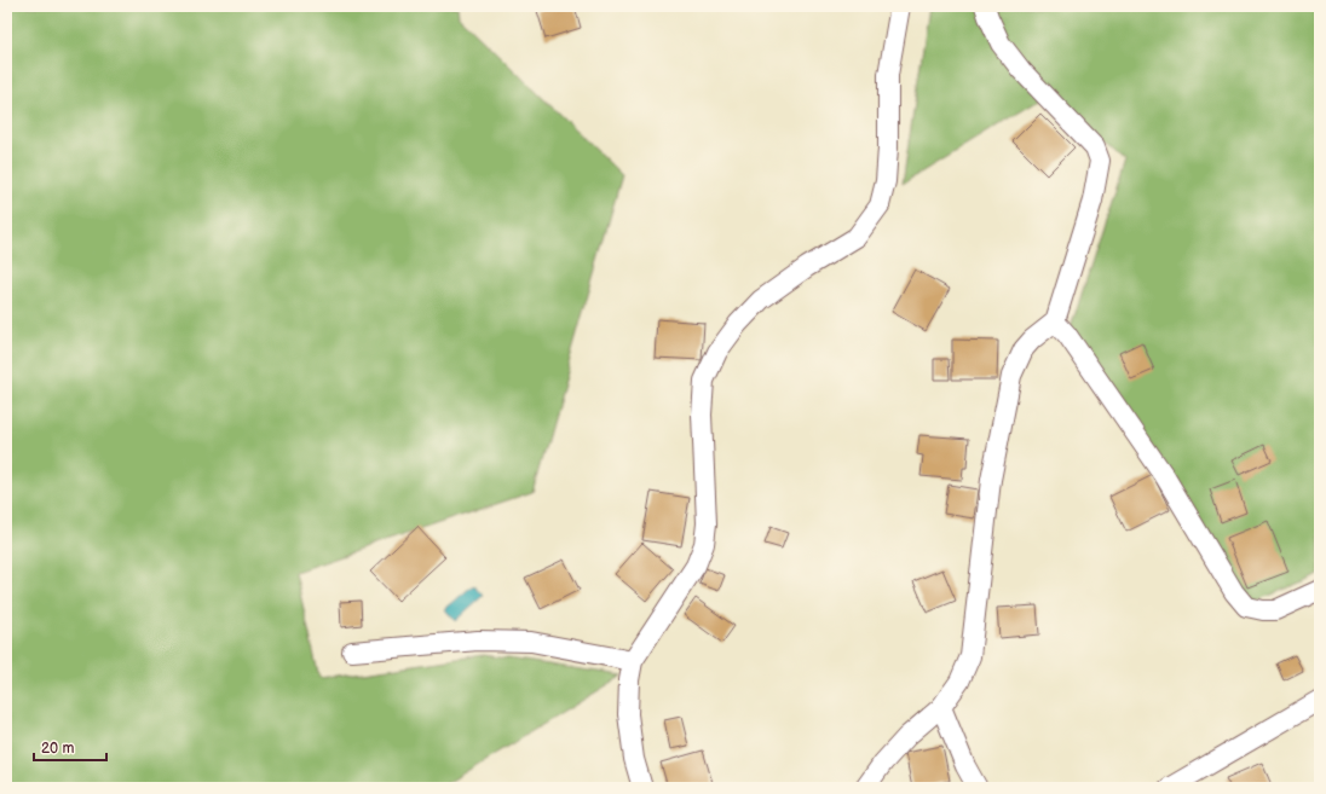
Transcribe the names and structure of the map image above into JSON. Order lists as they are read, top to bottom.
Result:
{
  "scale_bar": "20 m"
}
